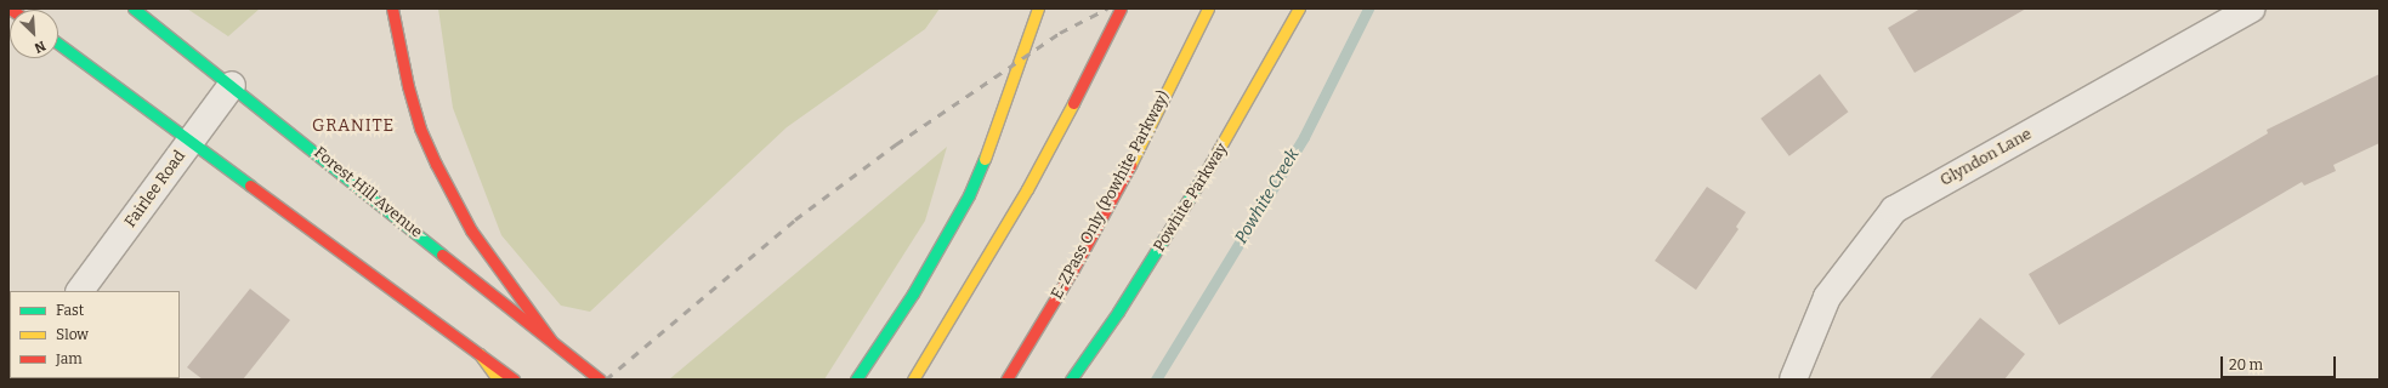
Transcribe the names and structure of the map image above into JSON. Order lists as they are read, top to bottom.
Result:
{
  "streets": {
    "main road": ["Forest Hill Avenue", "E-ZPass Only (Powhite Parkway)", "Powhite Parkway"],
    "street": ["Glyndon Lane", "Fairlee Road"]
  },
  "crossings": [
    ["Fairlee Road", "Forest Hill Avenue"]
  ],
  "districts": ["GRANITE"],
  "water": ["Powhite Creek"],
  "legend": ["Fast", "Slow", "Jam"],
  "scale_bar": "20 m",
  "north": "bottom right"
}
